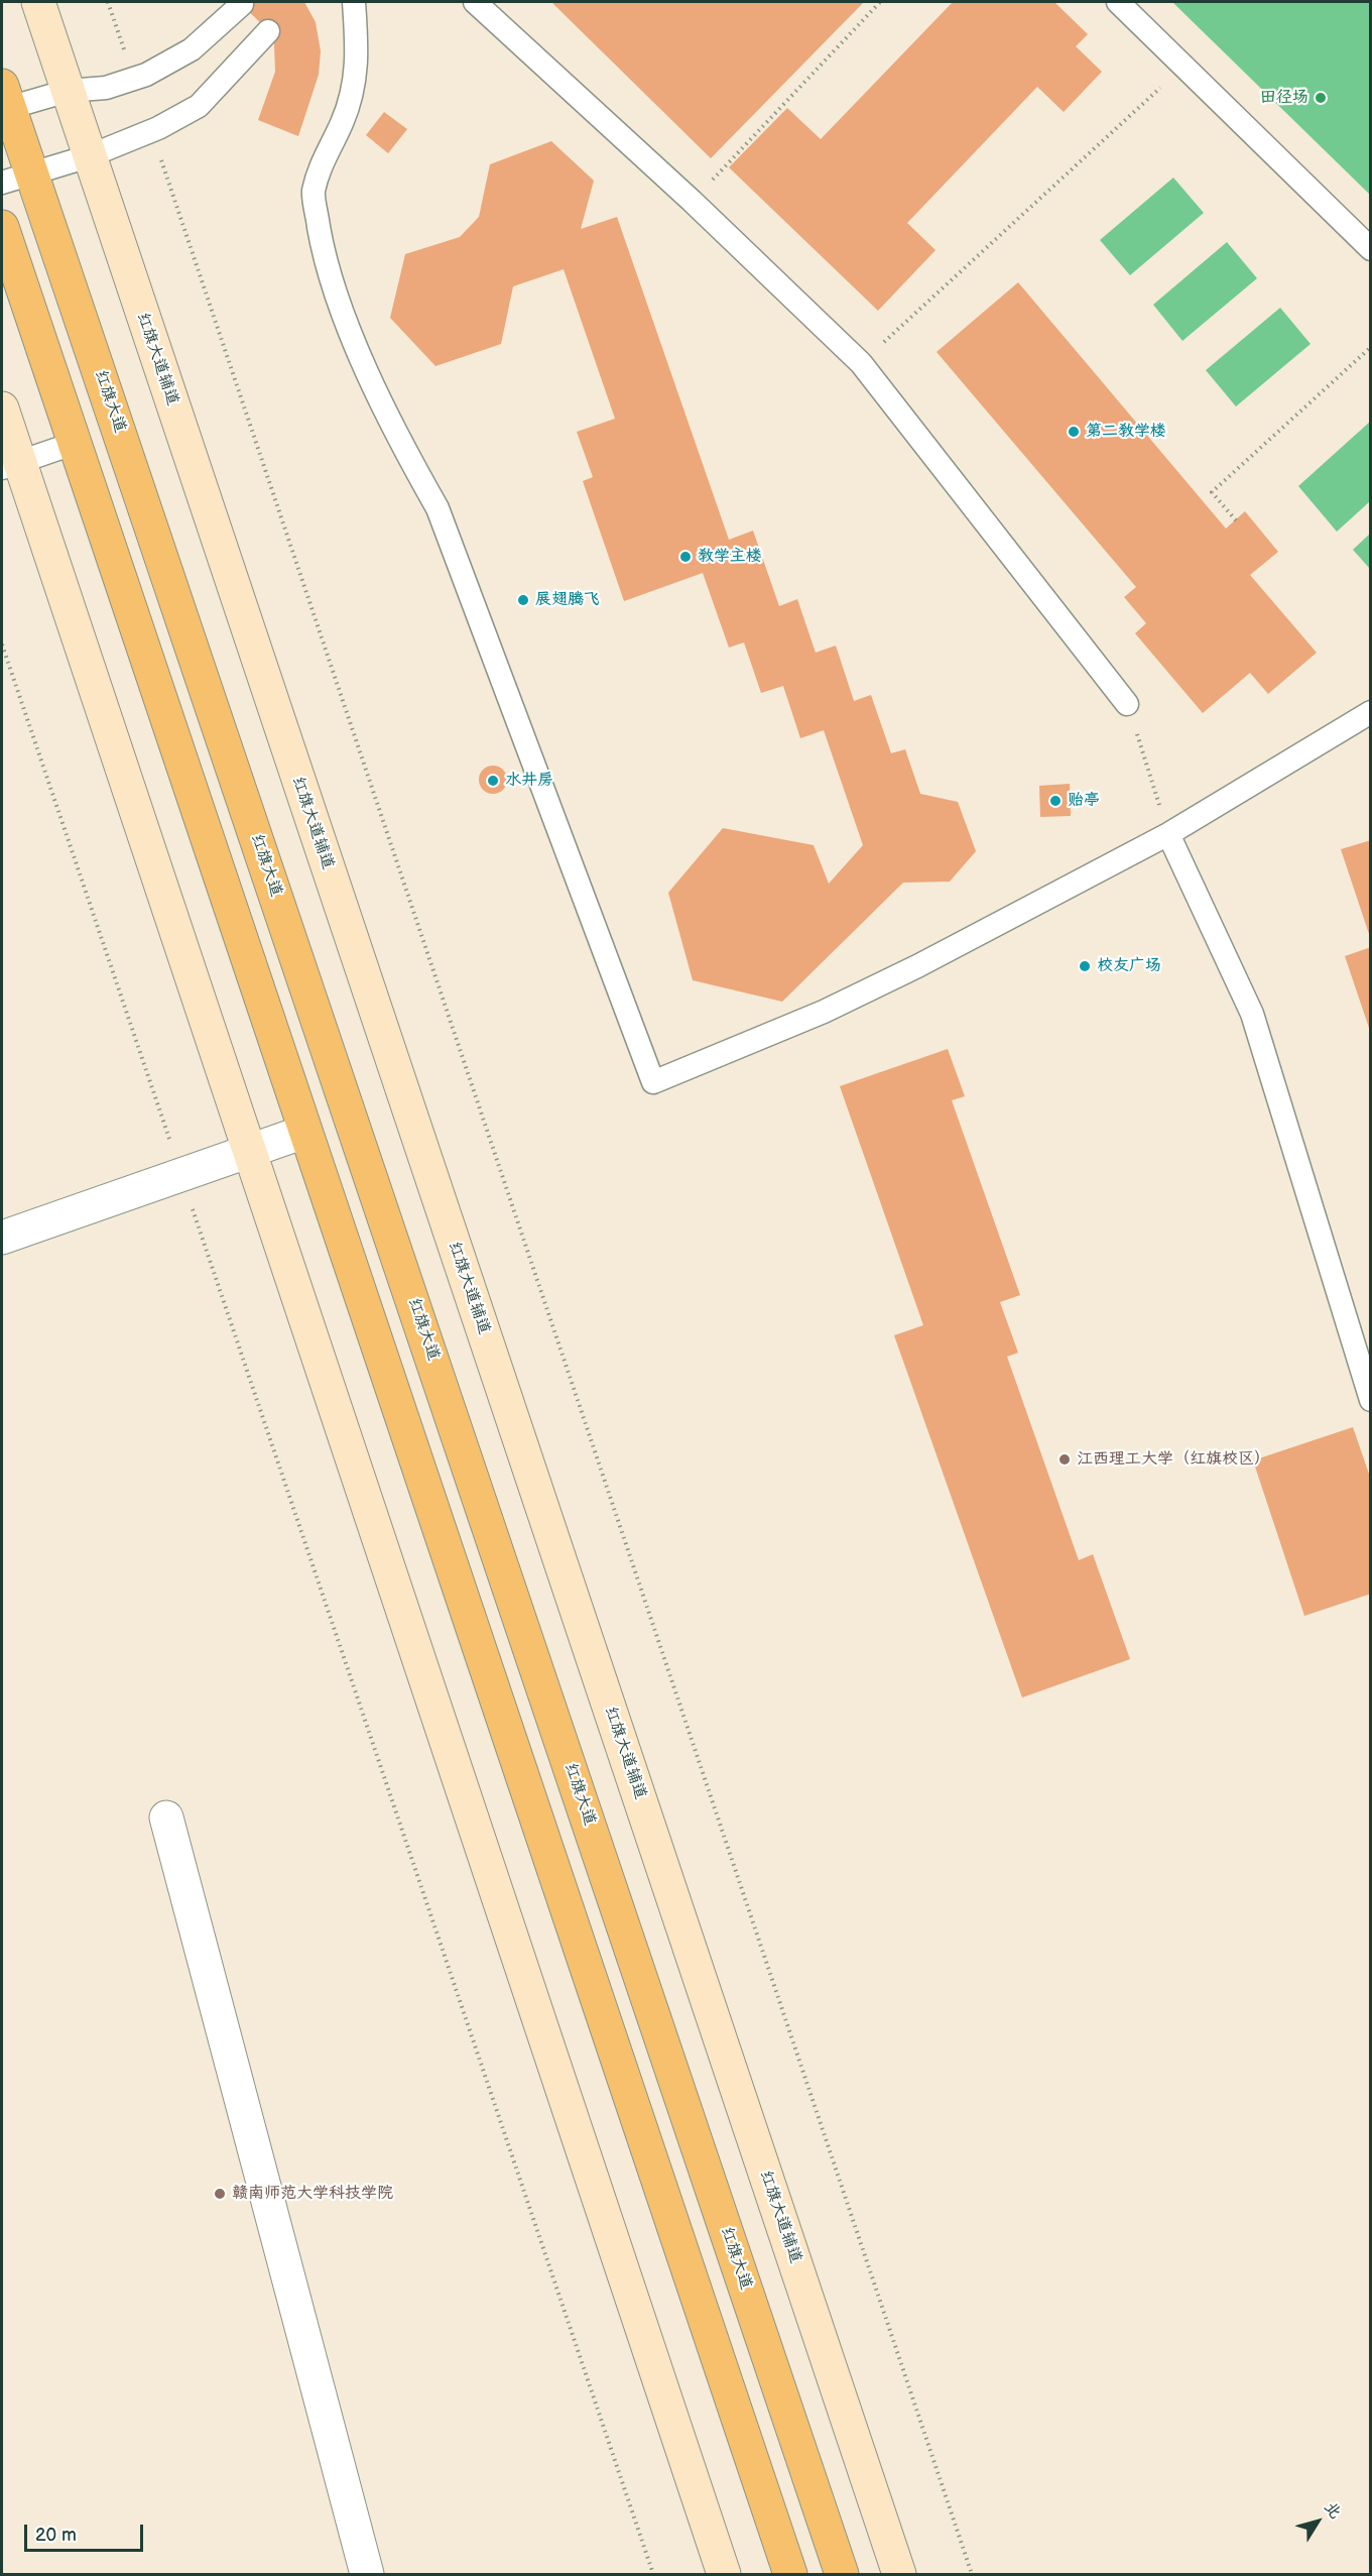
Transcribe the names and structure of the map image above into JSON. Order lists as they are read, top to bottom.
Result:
{
  "streets": {
    "main road": ["红旗大道辅道", "红旗大道"]
  },
  "places": [
    "田径场",
    "第二教学楼",
    "教学主楼",
    "展翅腾飞",
    "水井房",
    "贻亭",
    "校友广场",
    "江西理工大学（红旗校区）",
    "赣南师范大学科技学院"
  ],
  "scale_bar": "20 m",
  "north": "top right"
}
